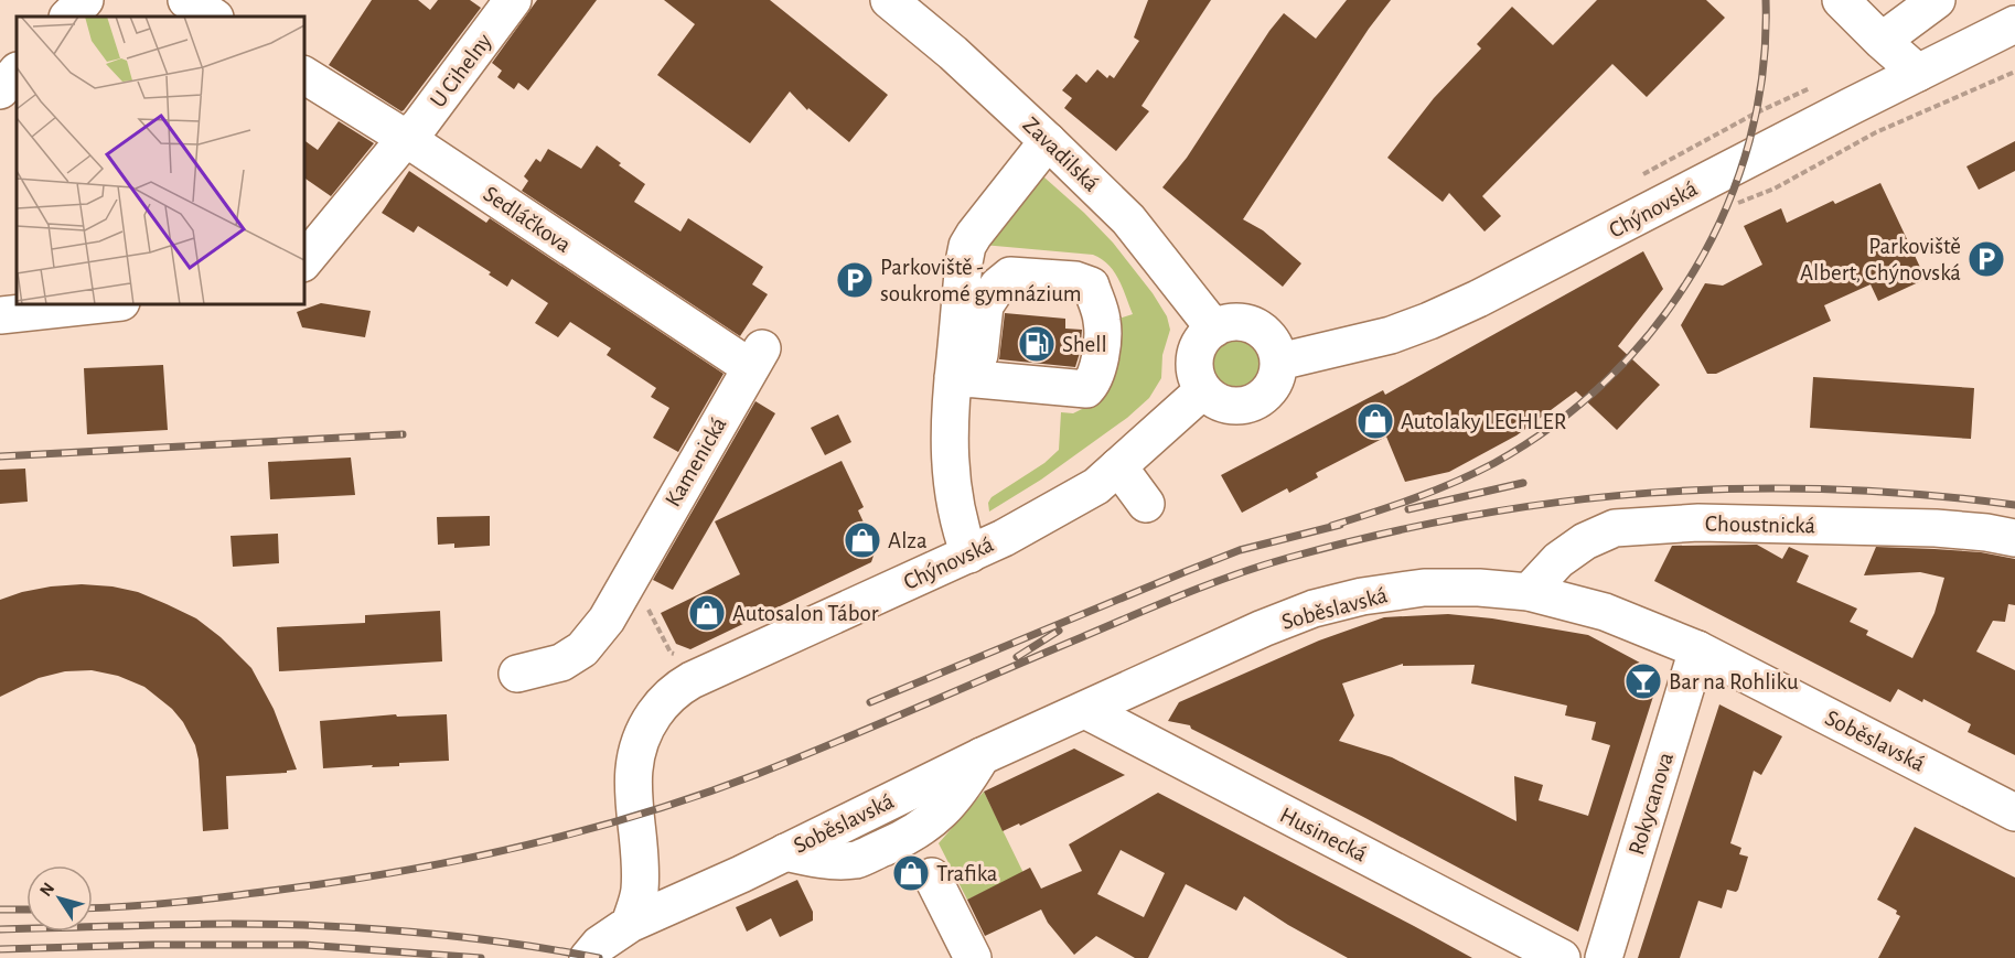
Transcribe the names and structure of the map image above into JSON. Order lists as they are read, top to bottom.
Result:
{
  "streets": {
    "main road": [
      "U Cihelny",
      "Zavadilská",
      "Chýnovská",
      "Sedláčkova",
      "Kamenická",
      "Choustnická",
      "Soběslavská",
      "Rokycanova",
      "Husinecká"
    ]
  },
  "crossings": [
    ["U Cihelny", "Sedláčkova"],
    ["Zavadilská", "Chýnovská"],
    ["Chýnovská", "Soběslavská"],
    ["Sedláčkova", "Kamenická"],
    ["Choustnická", "Soběslavská"],
    ["Soběslavská", "Rokycanova"],
    ["Soběslavská", "Husinecká"]
  ],
  "places": {
    "parking": ["Parkoviště Albert, Chýnovská", "Parkoviště - soukromé gymnázium"],
    "fuel station": ["Shell"],
    "shop": [
      "Autolaky LECHLER",
      "Alza",
      "Autosalon Tábor",
      "Trafika"
    ],
    "bar": ["Bar na Rohliku"]
  },
  "north": "top left"
}
